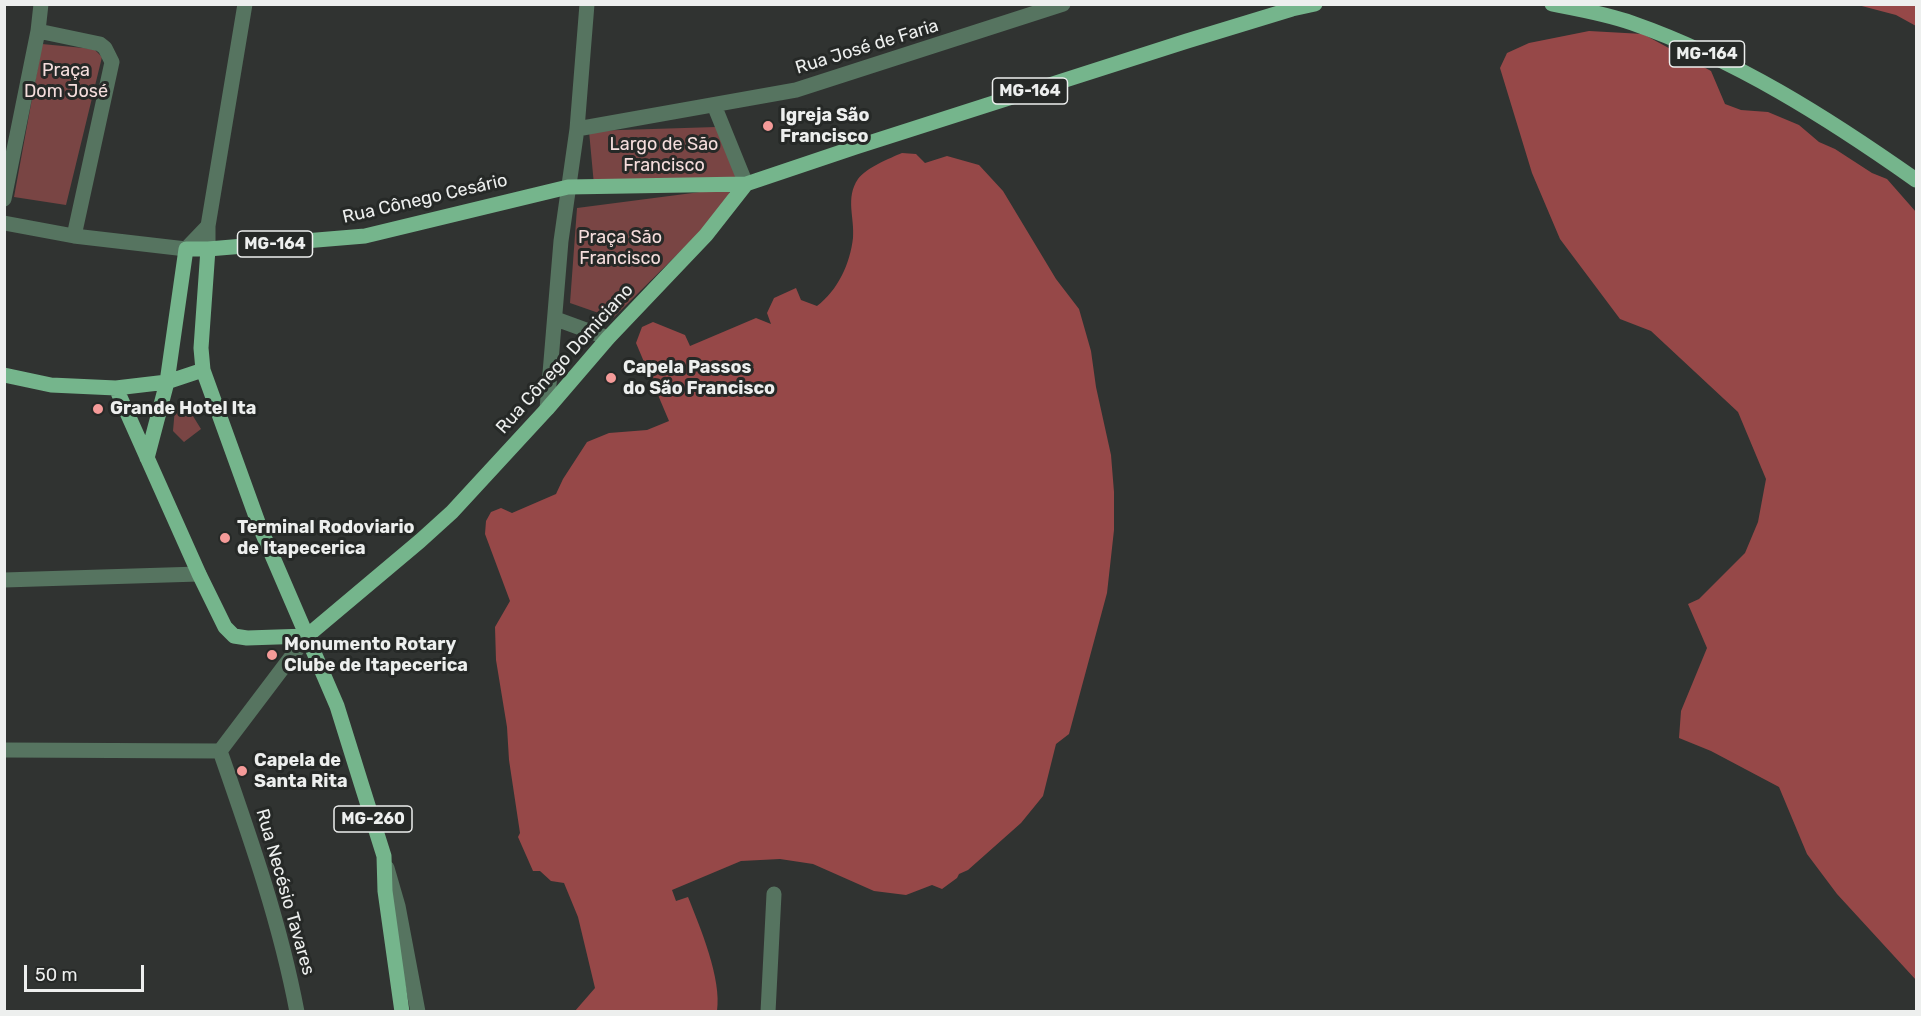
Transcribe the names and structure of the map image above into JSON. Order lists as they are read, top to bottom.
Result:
{
  "streets": {
    "main road": [
      "MG-164",
      "Rua Cônego Cesário",
      "Rua Cônego Domiciano",
      "MG-260"
    ],
    "street": ["Rua José de Faria", "Rua Necésio Tavares"]
  },
  "crossings": [
    ["MG-164", "Rua Cônego Cesário"],
    ["MG-164", "Rua Cônego Domiciano"],
    ["Rua Cônego Domiciano", "MG-260"],
    ["Rua Cônego Domiciano", "Rua Necésio Tavares"]
  ],
  "parks": ["Praça Dom José", "Largo de São Francisco", "Praça São Francisco"],
  "places": [
    "Igreja São Francisco",
    "Capela Passos do São Francisco",
    "Grande Hotel Ita",
    "Terminal Rodoviario de Itapecerica",
    "Monumento Rotary Clube de Itapecerica",
    "Capela de Santa Rita"
  ],
  "scale_bar": "50 m"
}
